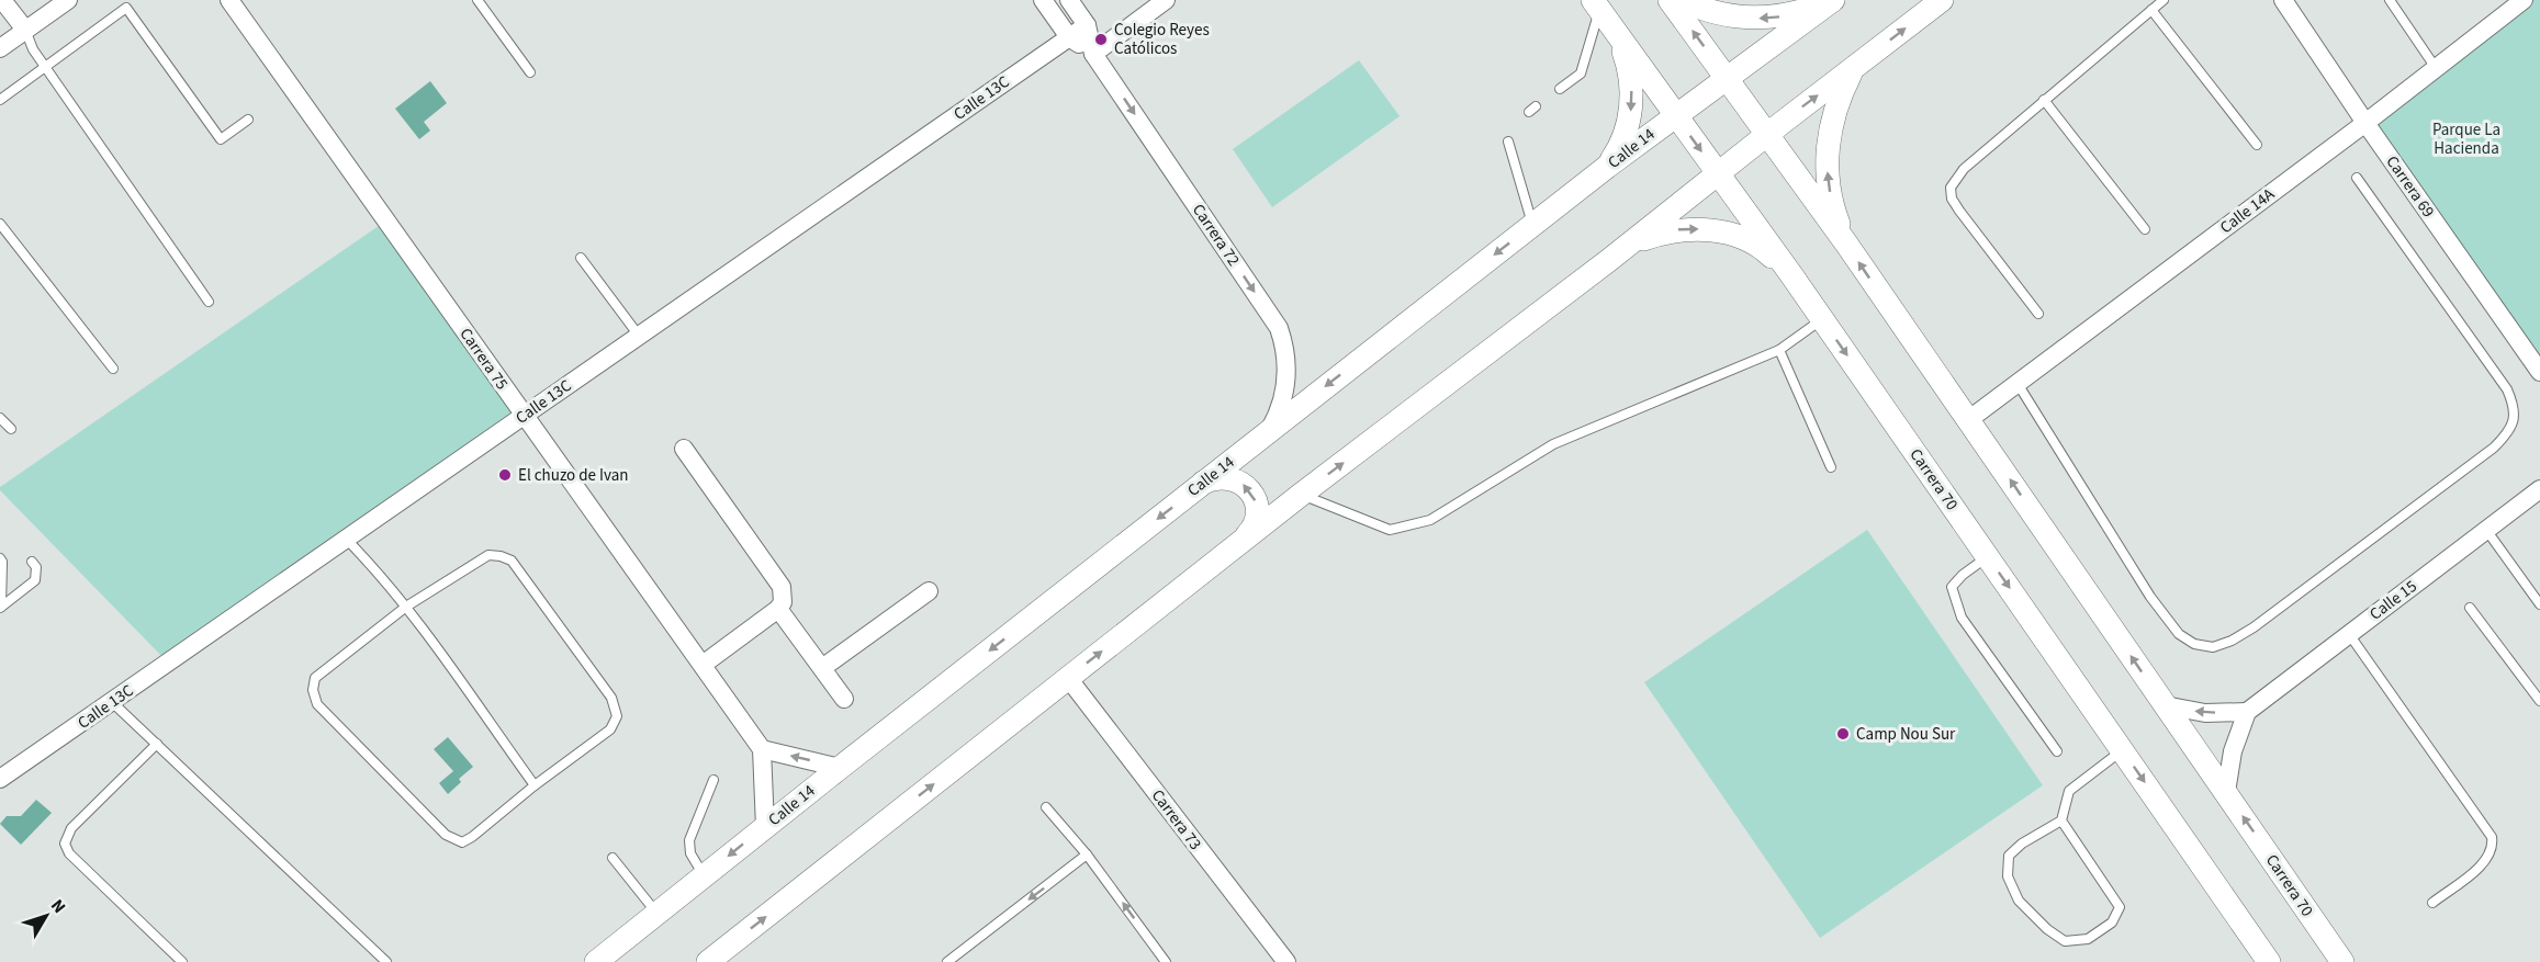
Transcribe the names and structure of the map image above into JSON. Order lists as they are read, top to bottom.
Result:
{
  "streets": {
    "street": [
      "Calle 13C",
      "Calle 14",
      "Carrera 69",
      "Calle 14A",
      "Carrera 72",
      "Carrera 75",
      "Carrera 70",
      "Calle 15",
      "Carrera 73"
    ]
  },
  "crossings": [
    ["Calle 13C", "Carrera 72"],
    ["Calle 13C", "Carrera 75"],
    ["Calle 14", "Carrera 72"],
    ["Calle 14", "Carrera 70"],
    ["Carrera 69", "Calle 14A"],
    ["Calle 14A", "Carrera 70"]
  ],
  "one_way": ["Carrera 72"],
  "parks": ["Parque La Hacienda"],
  "places": ["Colegio Reyes Católicos", "El chuzo de Ivan", "Camp Nou Sur"],
  "north": "top right"
}
